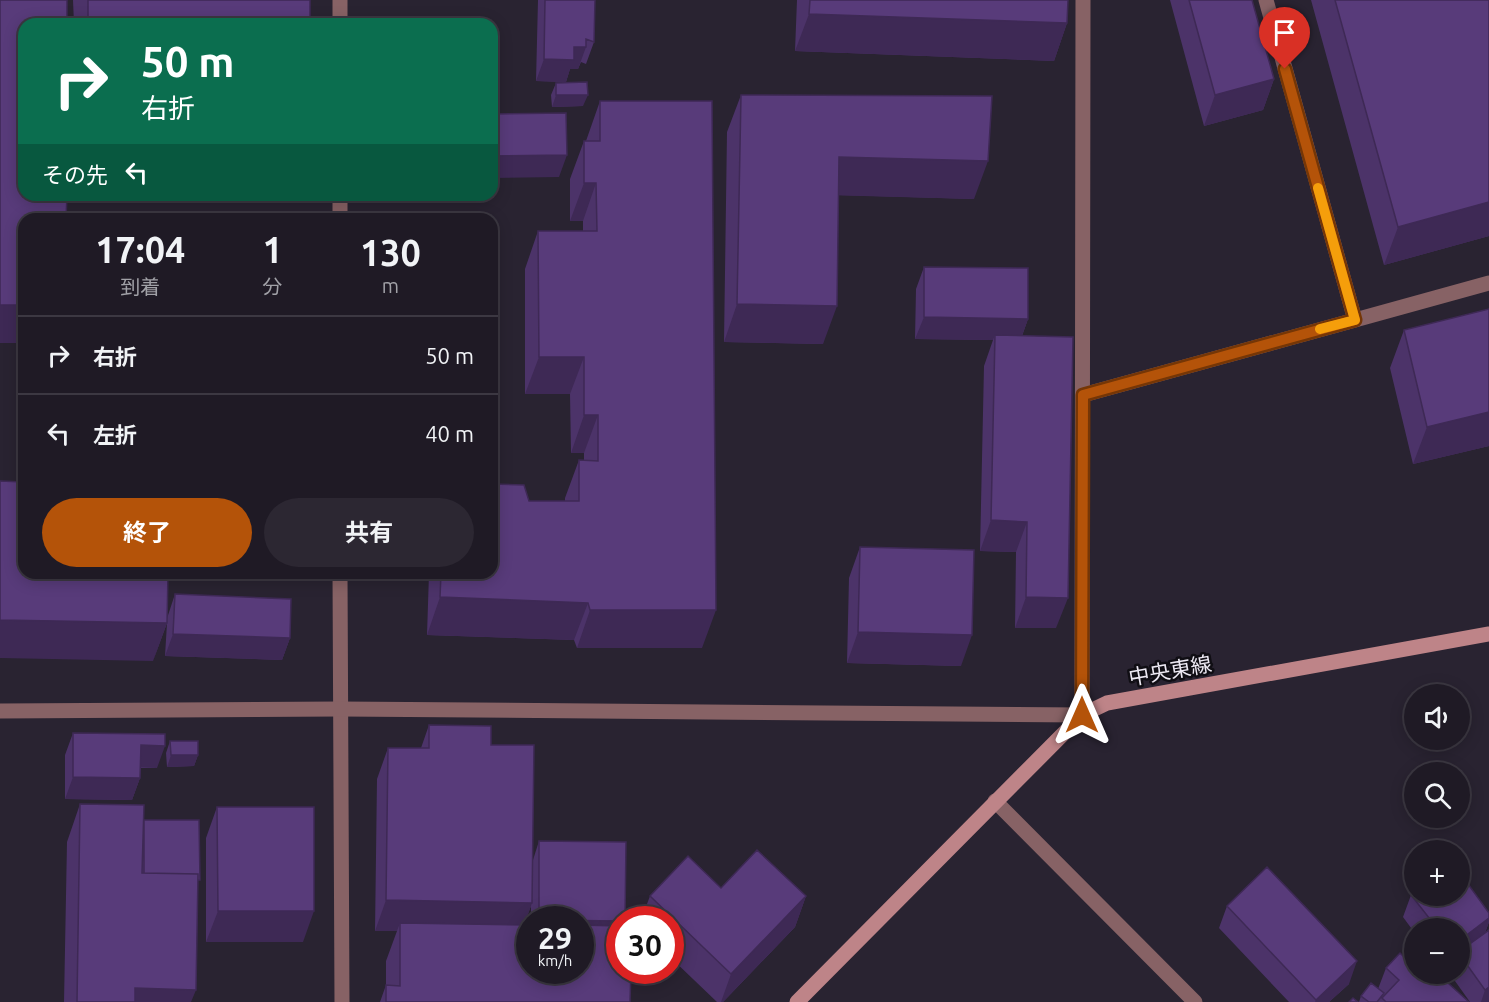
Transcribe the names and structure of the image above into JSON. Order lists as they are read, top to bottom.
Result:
{
  "streets": {
    "main road": ["中央東線"]
  },
  "page": {
    "turn": ["50 m", "右折"],
    "then": "その先",
    "eta": [
      "17:04",
      "到着",
      "1",
      "分",
      "130",
      "m"
    ],
    "list": [
      {
        "name": "右折",
        "value": "50 m"
      },
      {
        "name": "左折",
        "value": "40 m"
      }
    ],
    "buttons": ["終了", "共有"],
    "map_buttons": ["+", "−"],
    "speed": "29 km/h",
    "limit": "30"
  }
}
